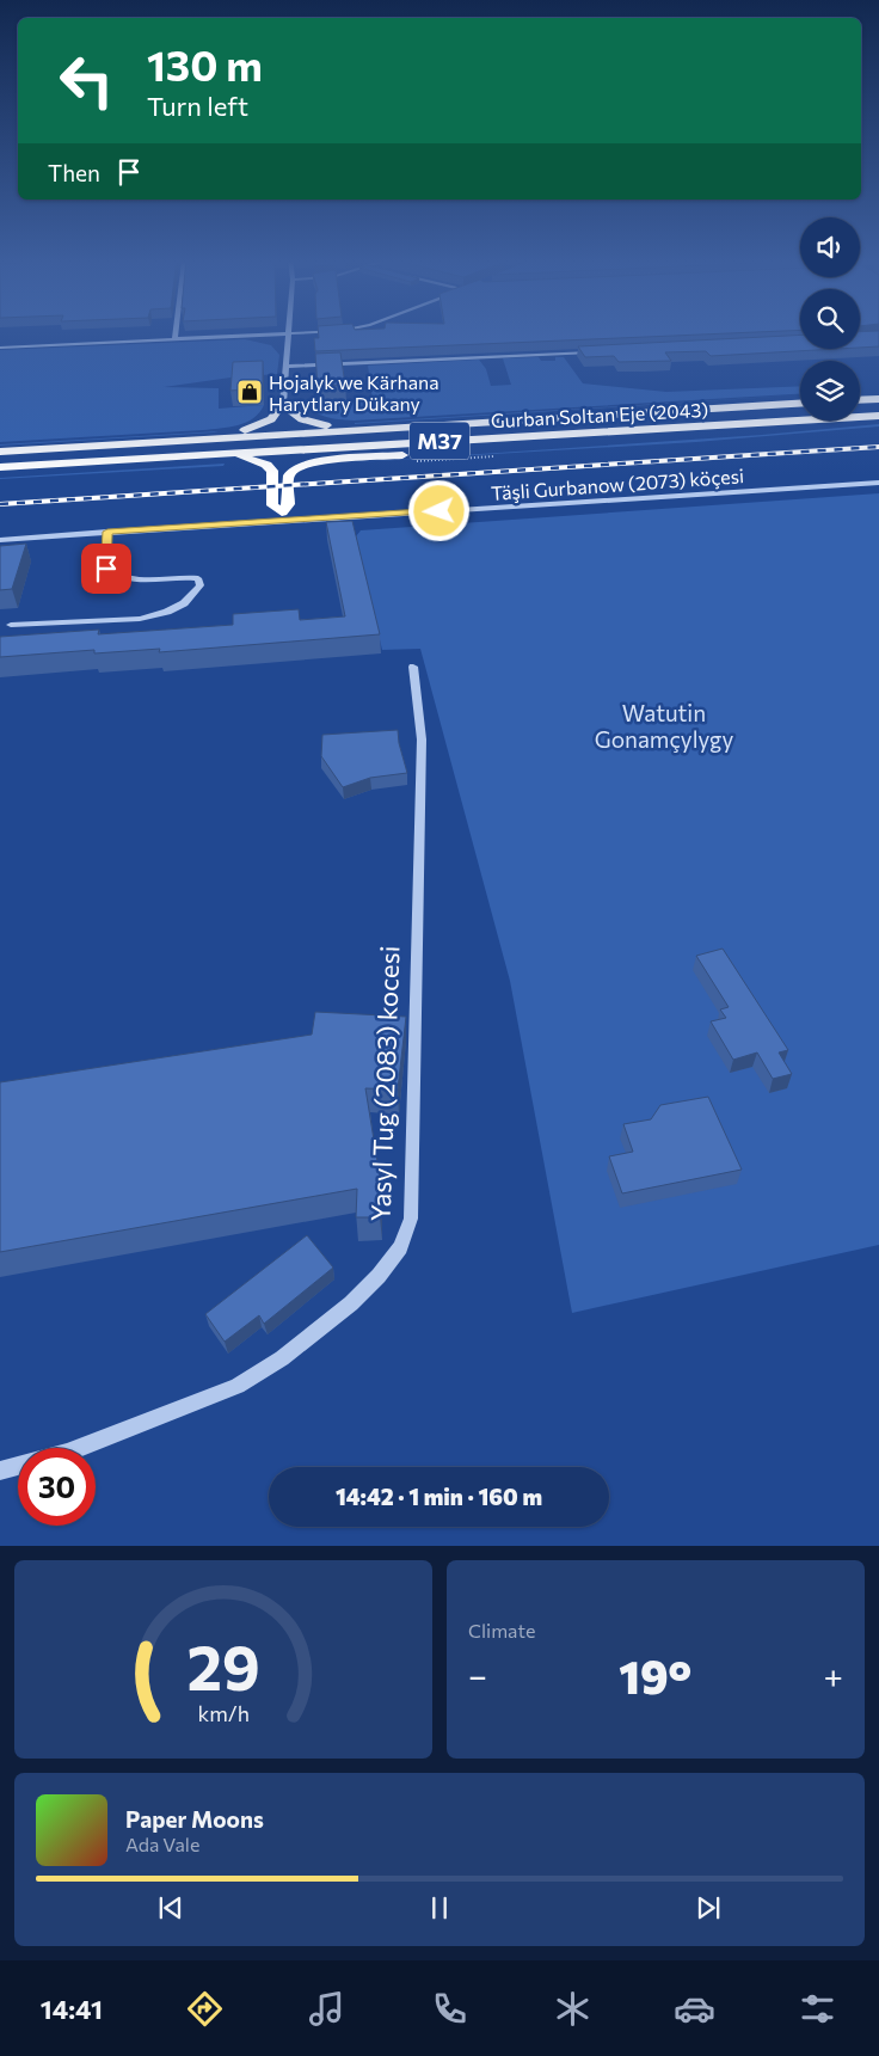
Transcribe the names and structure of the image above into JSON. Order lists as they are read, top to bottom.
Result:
{
  "streets": {
    "highway": ["Gurban Soltan Eje (2043)", "M37"],
    "street": ["Täşli Gurbanow (2073) köçesi", "Yasyl Tug (2083) kocesi"]
  },
  "parks": ["Watutin Gonamçylygy"],
  "places": {
    "shop": ["Hojalyk we Kärhana Harytlary Dükany"]
  },
  "page": {
    "turn": ["130 m", "Turn left"],
    "then": "Then",
    "limit": "30",
    "trip": "14:42 · 1 min · 160 m",
    "tile": "Climate",
    "heat": ["−", "19°", "+"],
    "song": ["Paper Moons", "Ada Vale"],
    "tabs": "14:41",
    "gauge": ["29", "km/h"]
  }
}
